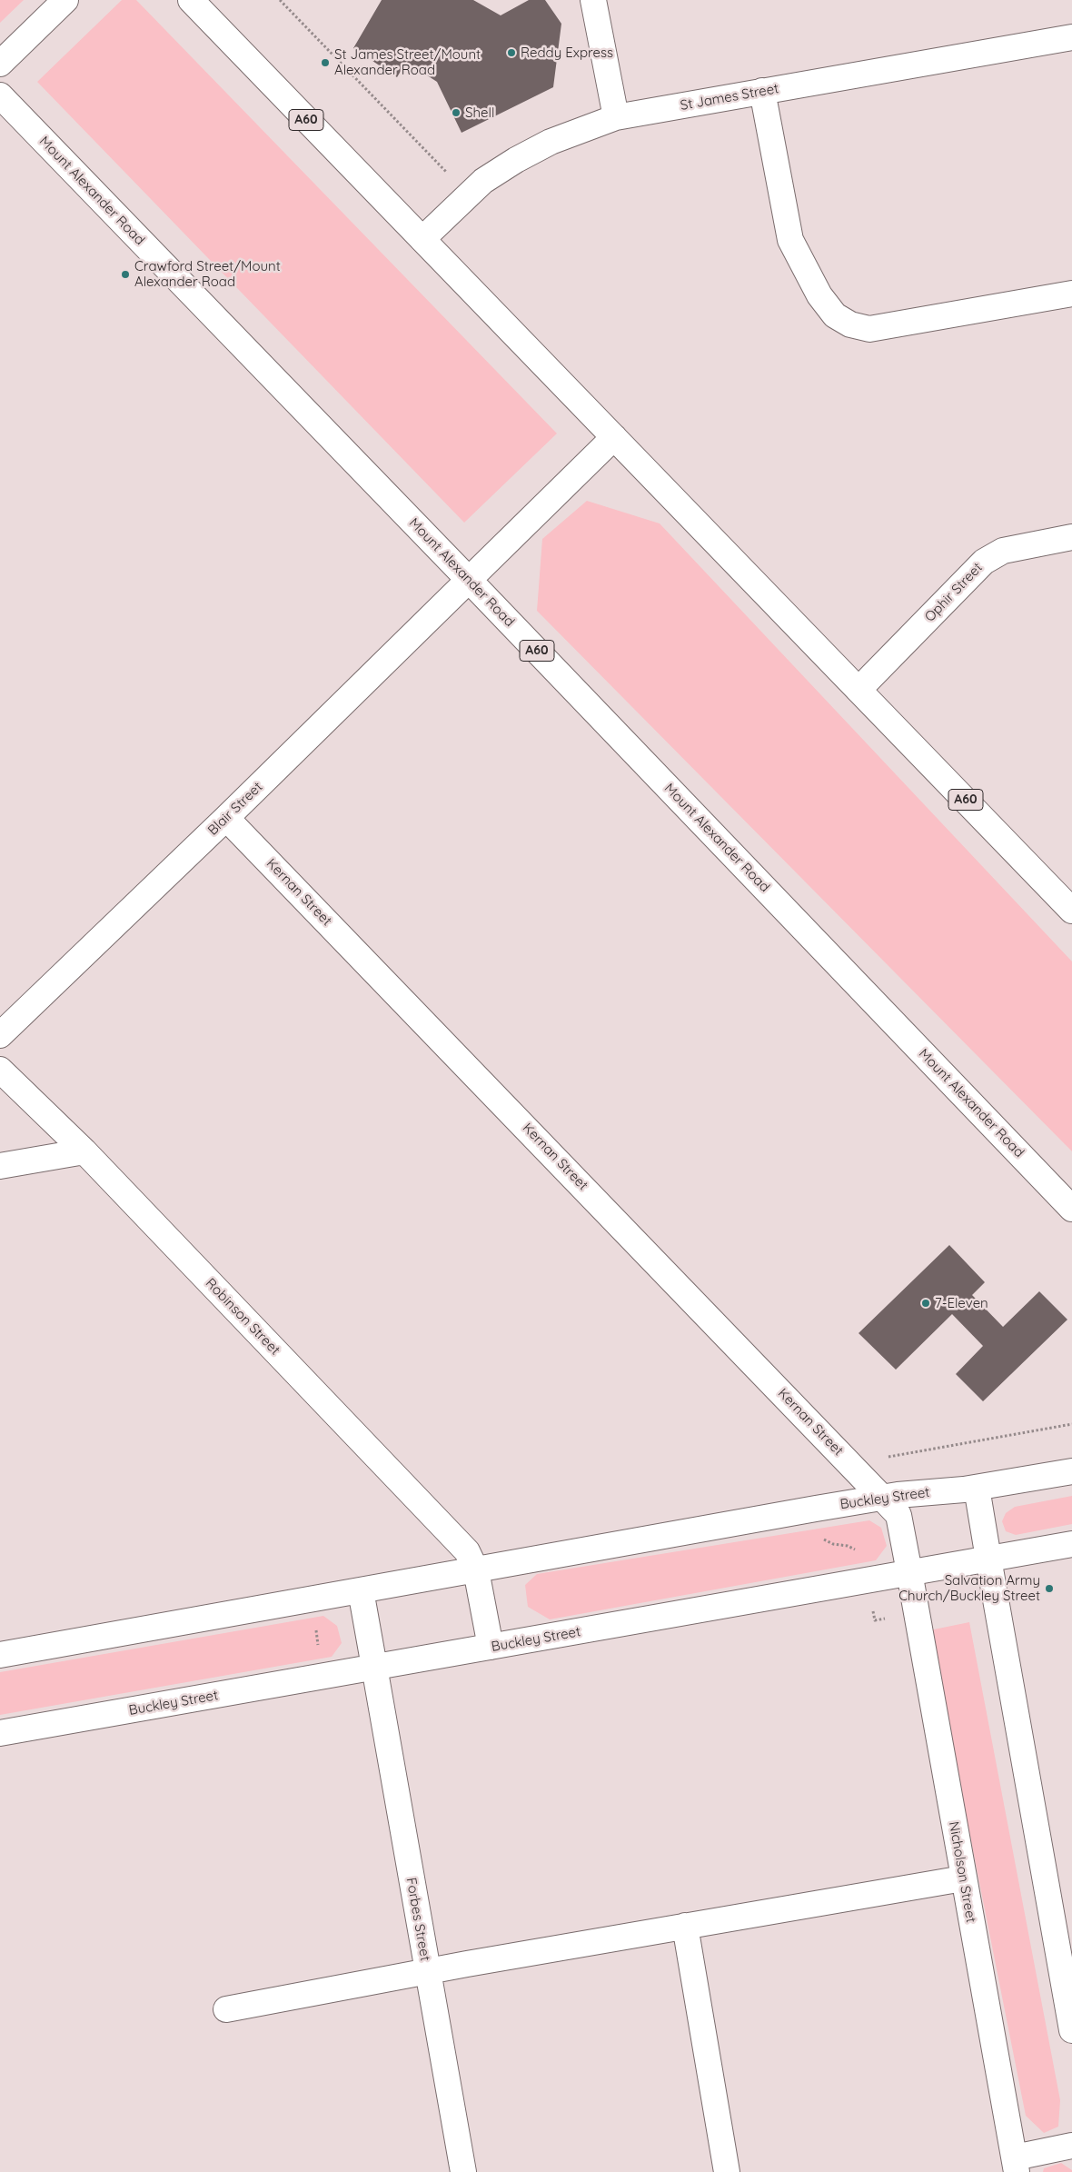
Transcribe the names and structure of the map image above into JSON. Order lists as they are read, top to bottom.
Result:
{
  "streets": {
    "main road": [
      "St James Street",
      "A60",
      "Mount Alexander Road",
      "Ophir Street",
      "Blair Street",
      "Kernan Street",
      "Robinson Street",
      "Buckley Street",
      "Nicholson Street",
      "Forbes Street"
    ]
  },
  "crossings": [
    ["St James Street", "A60"],
    ["A60", "Ophir Street"],
    ["A60", "Blair Street"],
    ["Mount Alexander Road", "Blair Street"],
    ["Blair Street", "Kernan Street"],
    ["Kernan Street", "Buckley Street"],
    ["Kernan Street", "Nicholson Street"],
    ["Robinson Street", "Buckley Street"],
    ["Buckley Street", "Nicholson Street"],
    ["Buckley Street", "Forbes Street"]
  ],
  "places": [
    "Reddy Express",
    "St James Street/Mount Alexander Road",
    "Shell",
    "Crawford Street/Mount Alexander Road",
    "7-Eleven",
    "Salvation Army Church/Buckley Street"
  ]
}
